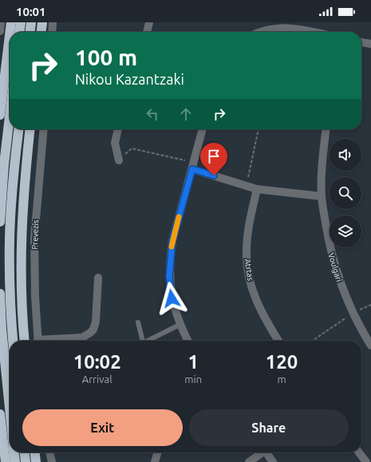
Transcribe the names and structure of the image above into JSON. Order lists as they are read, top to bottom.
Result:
{
  "streets": {
    "street": ["Prevezis", "Voulgari", "Atrtas"]
  },
  "page": {
    "status": "10:01",
    "turn": ["100 m", "Nikou Kazantzaki"],
    "eta": [
      "10:02",
      "Arrival",
      "1",
      "min",
      "120",
      "m"
    ],
    "buttons": ["Exit", "Share"]
  }
}
